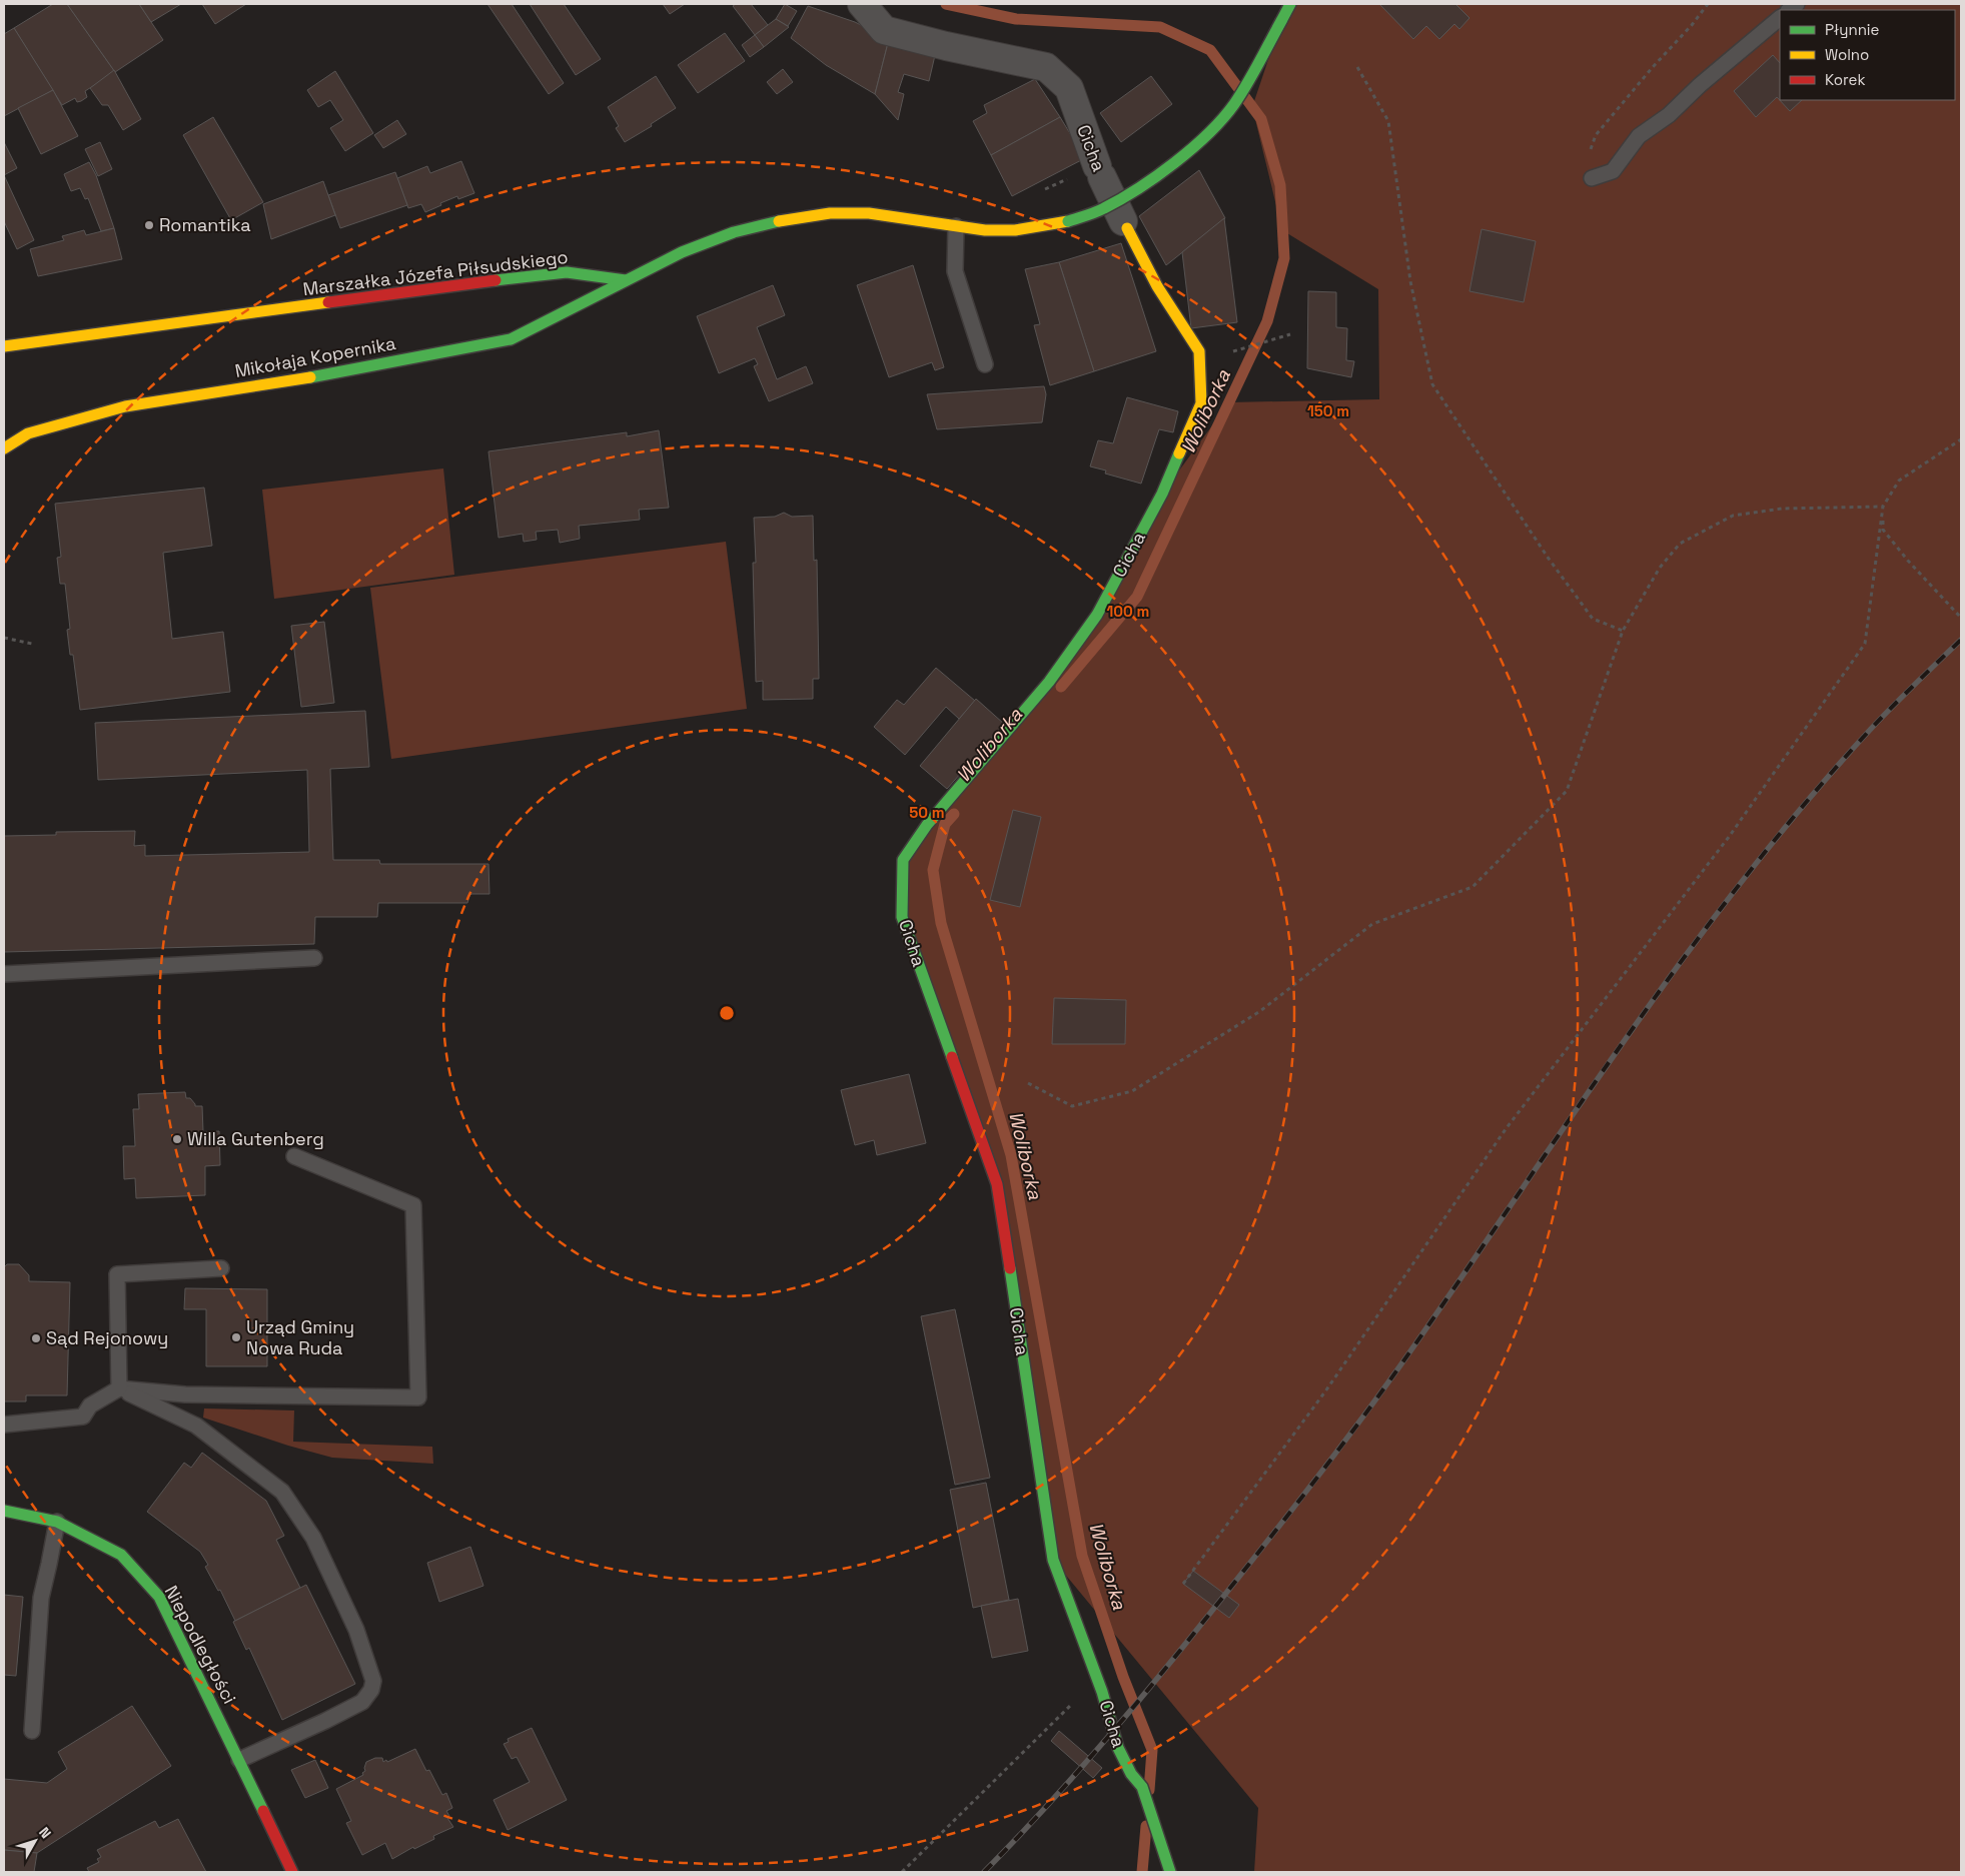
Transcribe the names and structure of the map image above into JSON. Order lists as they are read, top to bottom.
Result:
{
  "streets": {
    "street": [
      "Cicha",
      "Marszałka Józefa Piłsudskiego",
      "Mikołaja Kopernika",
      "Niepodległości"
    ]
  },
  "crossings": [
    ["Marszałka Józefa Piłsudskiego", "Mikołaja Kopernika"]
  ],
  "water": ["Woliborka"],
  "places": [
    "Romantika",
    "Willa Gutenberg",
    "Urząd Gminy Nowa Ruda",
    "Sąd Rejonowy"
  ],
  "legend": ["Płynnie", "Wolno", "Korek"],
  "north": "top right",
  "rings": ["150 m", "100 m", "50 m"]
}
